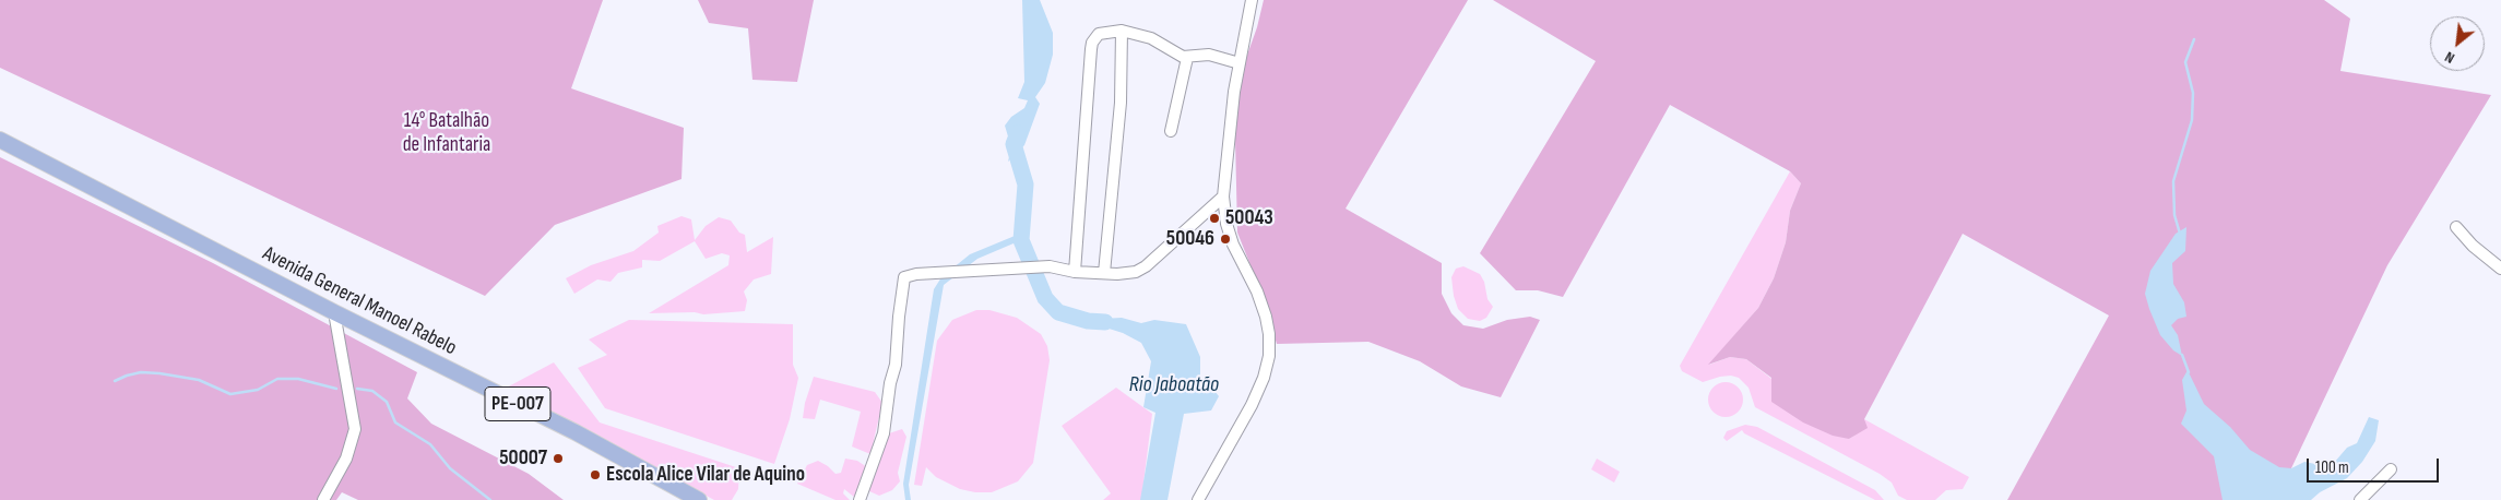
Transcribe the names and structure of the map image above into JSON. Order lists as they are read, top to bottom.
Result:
{
  "streets": {
    "main road": ["Avenida General Manoel Rabelo", "PE-007"]
  },
  "water": ["Rio Jaboatão"],
  "parks": ["14° Batalhão de Infantaria"],
  "places": [
    "50043",
    "50046",
    "50007",
    "Escola Alice Vilar de Aquino"
  ],
  "scale_bar": "100 m",
  "north": "bottom left"
}
